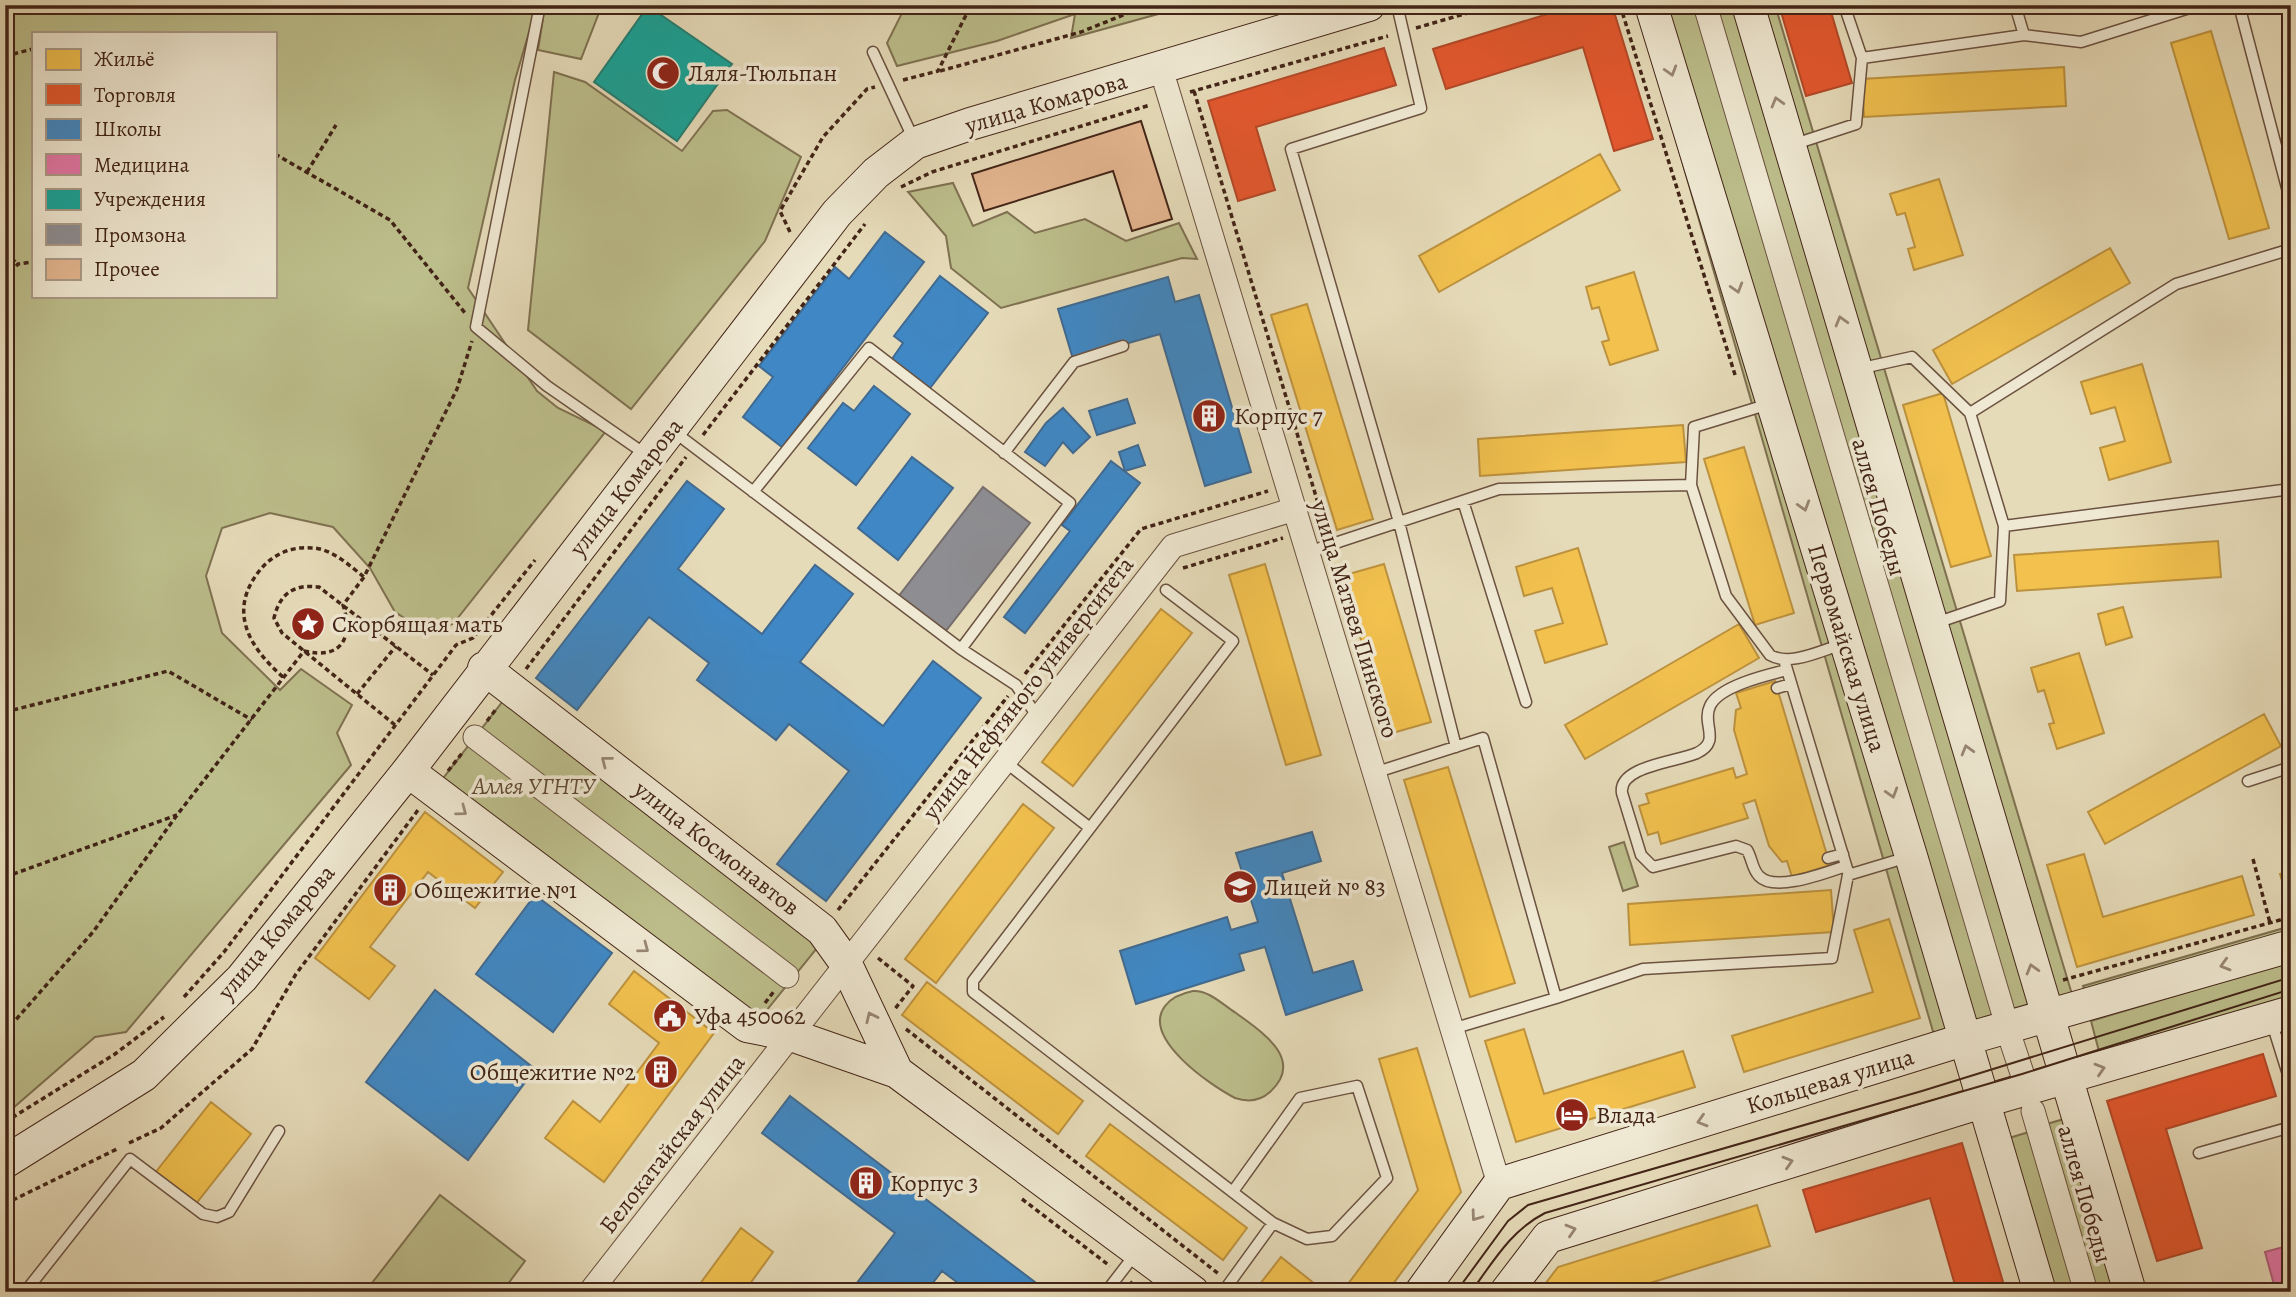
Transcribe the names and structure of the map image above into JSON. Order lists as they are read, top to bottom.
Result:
{
  "streets": {
    "street": [
      "улица Комарова",
      "аллея Победы",
      "улица Матвея Пинского",
      "Первомайская улица",
      "улица Нефтяного университета",
      "улица Космонавтов",
      "Кольцевая улица",
      "Белокатайская улица"
    ]
  },
  "crossings": [
    ["улица Комарова", "улица Матвея Пинского"],
    ["улица Комарова", "улица Космонавтов"],
    ["улица Матвея Пинского", "улица Нефтяного университета"],
    ["улица Матвея Пинского", "Кольцевая улица"],
    ["Первомайская улица", "Кольцевая улица"],
    ["улица Нефтяного университета", "улица Космонавтов"],
    ["улица Нефтяного университета", "Белокатайская улица"],
    ["улица Космонавтов", "Белокатайская улица"]
  ],
  "parks": ["Аллея УГНТУ"],
  "places": {
    "mosque": ["Ляля-Тюльпан"],
    "building": [
      "Корпус 7",
      "Общежитие №1",
      "Общежитие №2",
      "Корпус 3"
    ],
    "place": ["Скорбящая мать"],
    "school or university": ["Лицей № 83"],
    "public building": ["Уфа 450062"],
    "hotel": ["Влада"]
  },
  "legend": [
    "Жильё",
    "Торговля",
    "Школы",
    "Медицина",
    "Учреждения",
    "Промзона",
    "Прочее"
  ]
}
